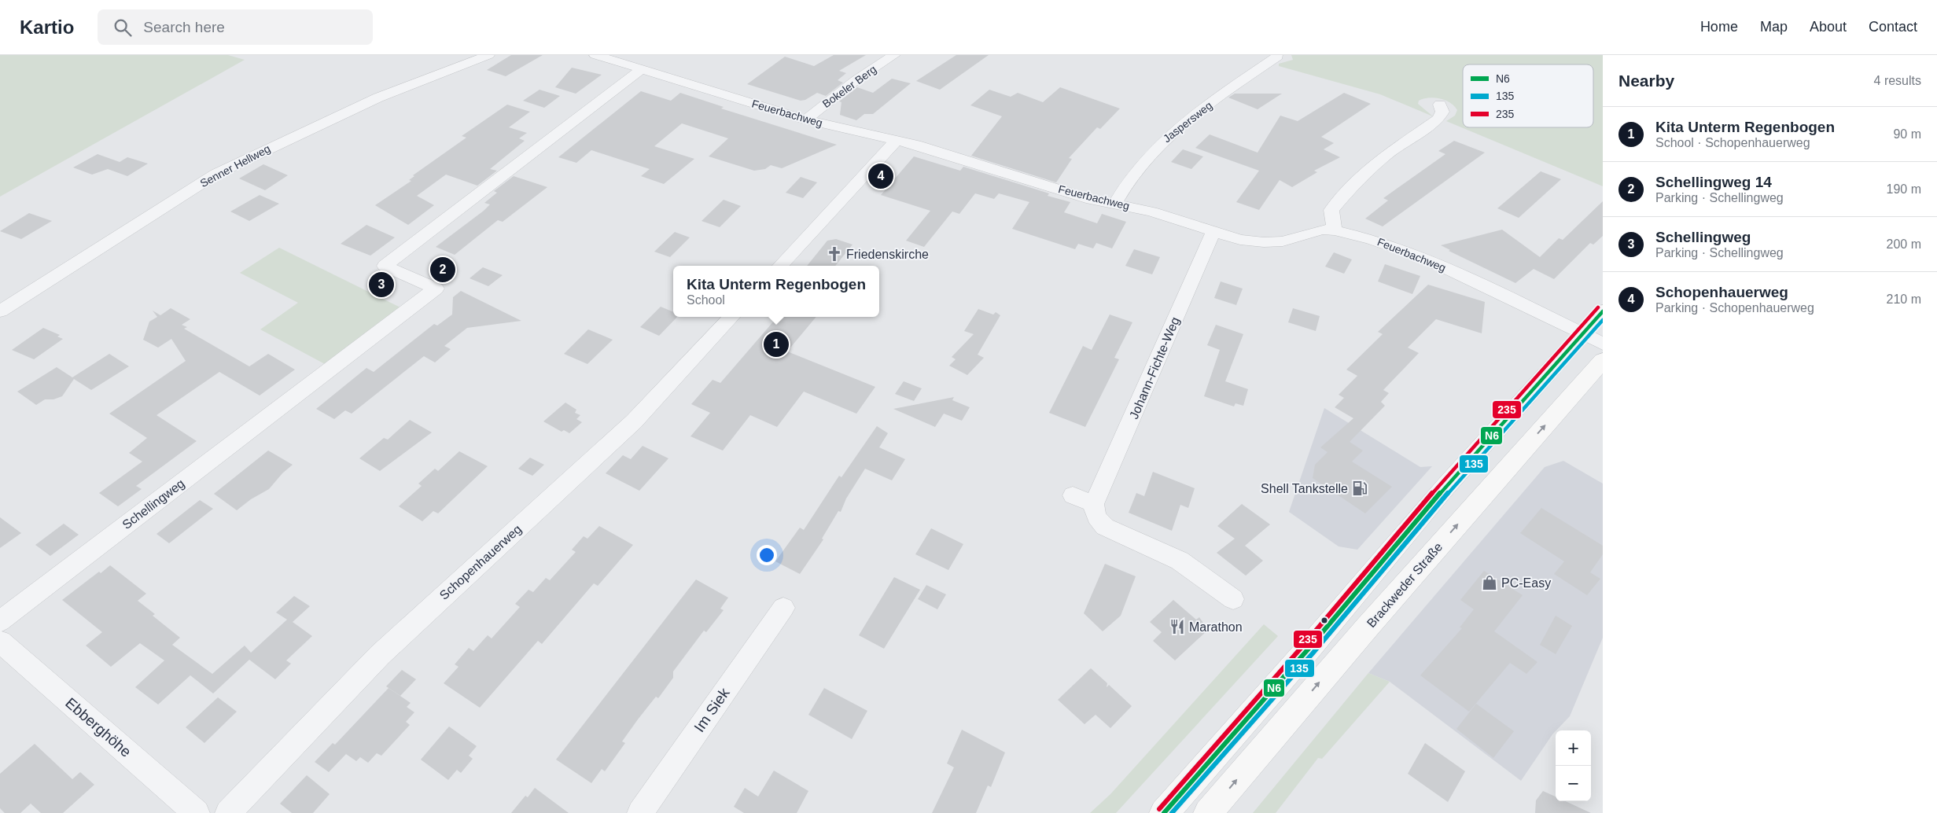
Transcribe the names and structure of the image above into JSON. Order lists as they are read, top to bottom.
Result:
{
  "streets": {
    "main road": ["Brackweder Straße"],
    "street": [
      "Bokeler Berg",
      "Feuerbachweg",
      "Jaspersweg",
      "Senner Hellweg",
      "Johann-Fichte-Weg",
      "Schellingweg",
      "Schopenhauerweg",
      "Im Siek",
      "Ebberghöhe"
    ]
  },
  "crossings": [
    ["Bokeler Berg", "Feuerbachweg"],
    ["Feuerbachweg", "Jaspersweg"],
    ["Feuerbachweg", "Johann-Fichte-Weg"],
    ["Feuerbachweg", "Schellingweg"]
  ],
  "places": {
    "church": ["Friedenskirche"],
    "fuel station": ["Shell Tankstelle"],
    "shop": ["PC-Easy"],
    "restaurant": ["Marathon"]
  },
  "lines": ["transit line 235", "transit line N6", "transit line 135"],
  "legend": ["N6", "135", "235"],
  "page": {
    "header": "Kartio",
    "search": "Search here",
    "nav": [
      "Home",
      "Map",
      "About",
      "Contact"
    ],
    "heading": ["Nearby", "4 results"],
    "list": [
      {
        "mark": "1",
        "name": "Kita Unterm Regenbogen",
        "note": "School · Schopenhauerweg",
        "value": "90 m"
      },
      {
        "mark": "2",
        "name": "Schellingweg 14",
        "note": "Parking · Schellingweg",
        "value": "190 m"
      },
      {
        "mark": "3",
        "name": "Schellingweg",
        "note": "Parking · Schellingweg",
        "value": "200 m"
      },
      {
        "mark": "4",
        "name": "Schopenhauerweg",
        "note": "Parking · Schopenhauerweg",
        "value": "210 m"
      }
    ],
    "pins": [
      "4",
      "2",
      "3",
      "1"
    ],
    "popup": ["Kita Unterm Regenbogen", "School"],
    "map_buttons": ["+", "−"]
  }
}
